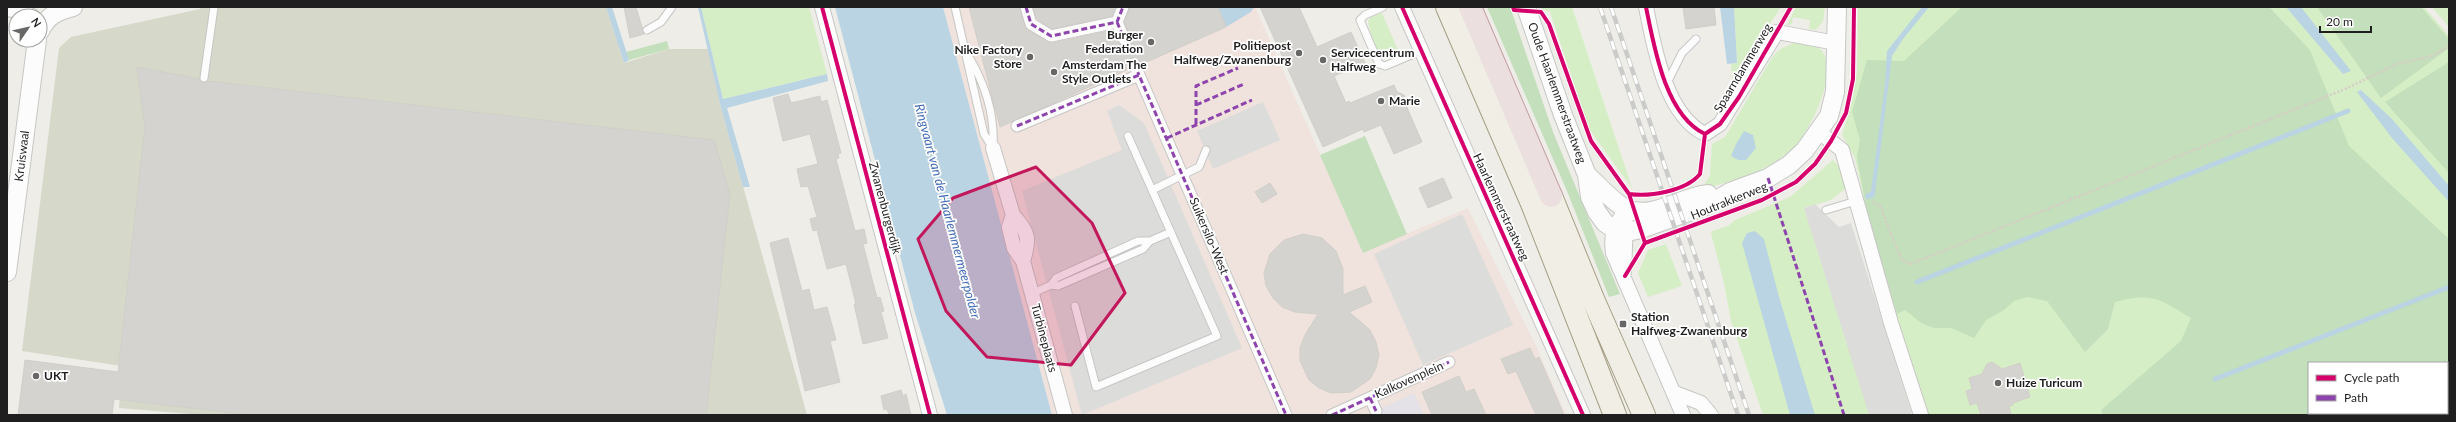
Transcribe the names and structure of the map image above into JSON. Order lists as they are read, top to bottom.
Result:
{
  "streets": {
    "street": [
      "Spaarndammerweg",
      "Oude Haarlemmerstraatweg",
      "Kruiswaal",
      "Houtrakkerweg",
      "Haarlemmerstraatweg",
      "Zwanenburgerdijk",
      "Suikersilo-West",
      "Turbineplaats",
      "Kalkovenplein"
    ]
  },
  "crossings": [
    ["Spaarndammerweg", "Houtrakkerweg"],
    ["Oude Haarlemmerstraatweg", "Houtrakkerweg"]
  ],
  "water": ["Ringvaart van de Haarlemmermeerpolder"],
  "places": {
    "other": [
      "Burger Federation",
      "Politiepost Halfweg/Zwanenburg",
      "Nike Factory Store",
      "Servicecentrum Halfweg",
      "Amsterdam The Style Outlets",
      "Marie",
      "UKT",
      "Huize Turicum"
    ],
    "transit": ["Station Halfweg-Zwanenburg"]
  },
  "legend": ["Cycle path", "Path"],
  "scale_bar": "20 m",
  "north": "top right"
}
